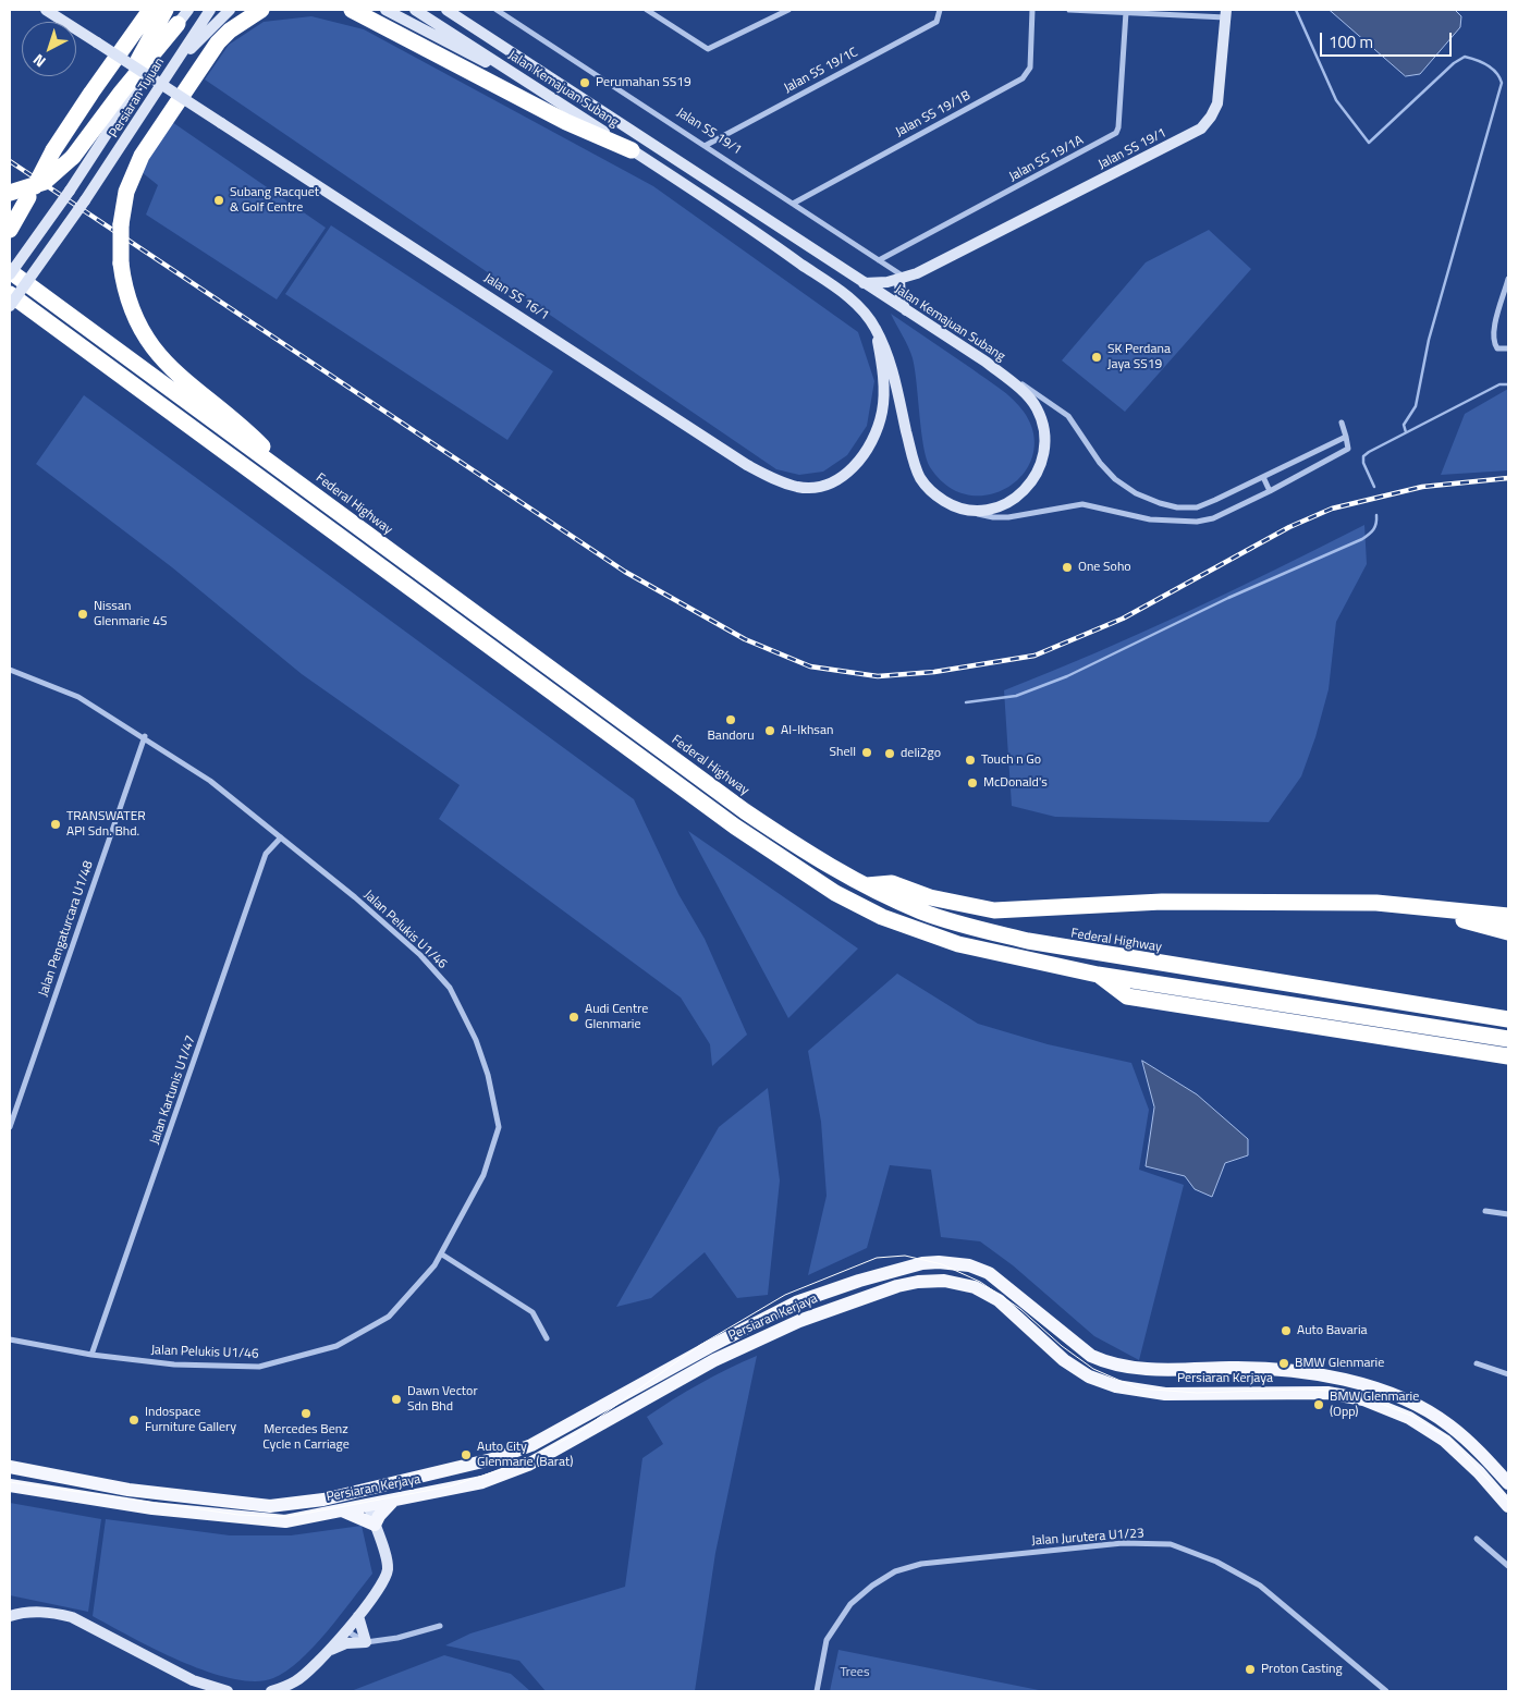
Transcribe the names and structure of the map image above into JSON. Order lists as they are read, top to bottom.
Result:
{
  "streets": {
    "highway": ["Federal Highway"],
    "main road": [
      "Jalan Kemajuan Subang",
      "Persiaran Tujuan",
      "Jalan SS 19/1",
      "Jalan SS 16/1",
      "Persiaran Kerjaya"
    ],
    "street": [
      "Jalan SS 19/1C",
      "Jalan SS 19/1B",
      "Jalan SS 19/1A",
      "Jalan Pengaturcara U1/48",
      "Jalan Pelukis U1/46",
      "Jalan Kartunis U1/47",
      "Jalan Jurutera U1/23"
    ]
  },
  "crossings": [
    ["Jalan SS 19/1C", "Jalan SS 19/1"],
    ["Jalan Kemajuan Subang", "Jalan SS 19/1"],
    ["Jalan Kemajuan Subang", "Jalan SS 16/1"],
    ["Persiaran Tujuan", "Federal Highway"],
    ["Jalan SS 19/1B", "Jalan SS 19/1"],
    ["Jalan SS 19/1", "Jalan SS 19/1A"],
    ["Jalan Pengaturcara U1/48", "Jalan Pelukis U1/46"],
    ["Jalan Pelukis U1/46", "Jalan Kartunis U1/47"]
  ],
  "parks": ["Trees"],
  "places": [
    "Perumahan SS19",
    "Subang Racquet & Golf Centre",
    "SK Perdana Jaya SS19",
    "One Soho",
    "Nissan Glenmarie 4S",
    "Bandoru",
    "Al-Ikhsan",
    "Shell",
    "deli2go",
    "Touch n Go",
    "McDonald's",
    "TRANSWATER API Sdn. Bhd.",
    "Audi Centre Glenmarie",
    "Auto Bavaria",
    "BMW Glenmarie",
    "Dawn Vector Sdn Bhd",
    "BMW Glenmarie (Opp)",
    "Mercedes Benz Cycle n Carriage",
    "Indospace Furniture Gallery",
    "Auto City Glenmarie (Barat)",
    "Proton Casting"
  ],
  "scale_bar": "100 m",
  "north": "bottom left"
}
